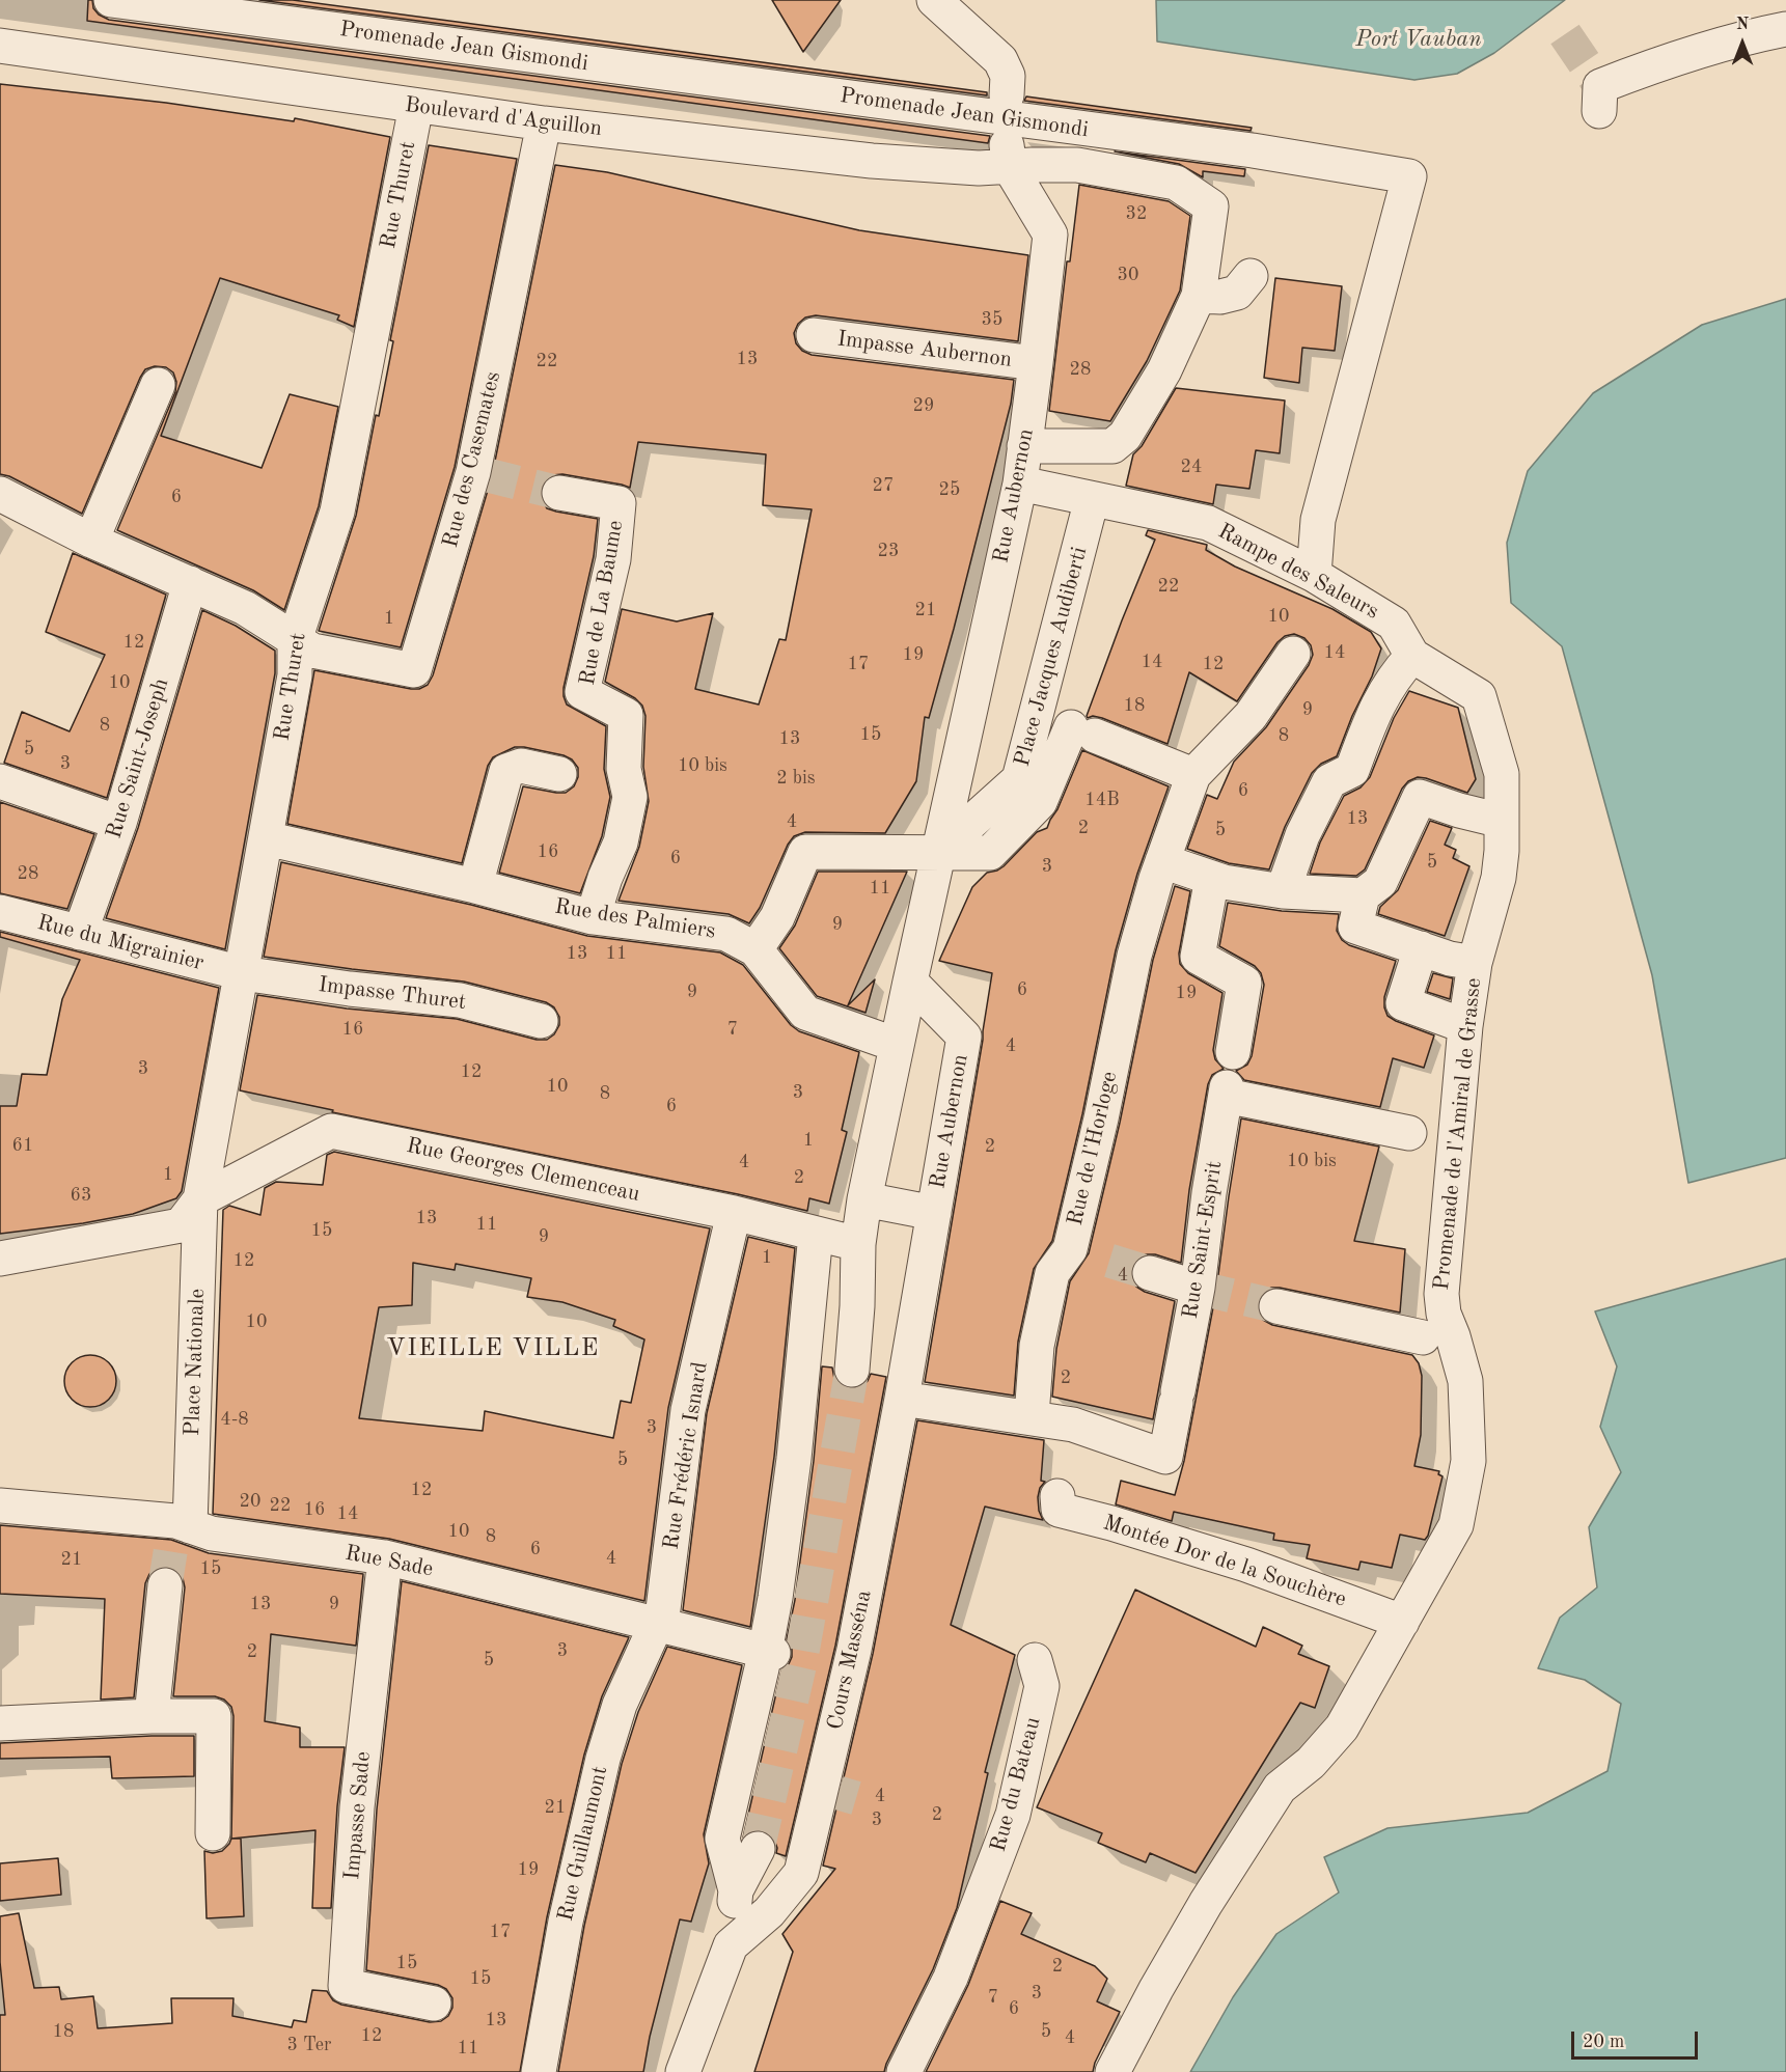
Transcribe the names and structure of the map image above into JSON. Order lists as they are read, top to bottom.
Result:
{
  "streets": {
    "street": [
      "Promenade Jean Gismondi",
      "Boulevard d'Aguillon",
      "Rue Thuret",
      "Impasse Aubernon",
      "Rue des Casemates",
      "Rue Aubernon",
      "Rampe des Saleurs",
      "Rue de La Baume",
      "Place Jacques Audiberti",
      "Rue Saint-Joseph",
      "Rue des Palmiers",
      "Rue du Migrainier",
      "Impasse Thuret",
      "Promenade de l'Amiral de Grasse",
      "Rue de l'Horloge",
      "Rue Georges Clemenceau",
      "Rue Saint-Esprit",
      "Place Nationale",
      "Rue Frédéric Isnard",
      "Rue Sade",
      "Montée Dor de la Souchère",
      "Cours Masséna",
      "Rue du Bateau",
      "Impasse Sade",
      "Rue Guillaumont"
    ]
  },
  "crossings": [
    ["Promenade Jean Gismondi", "Rampe des Saleurs"],
    ["Boulevard d'Aguillon", "Rue Thuret"],
    ["Boulevard d'Aguillon", "Rue des Casemates"],
    ["Boulevard d'Aguillon", "Rue Aubernon"],
    ["Rue Thuret", "Rue des Casemates"],
    ["Rue Thuret", "Rue des Palmiers"],
    ["Rue Thuret", "Rue du Migrainier"],
    ["Rue Thuret", "Impasse Thuret"],
    ["Rue Thuret", "Rue Georges Clemenceau"],
    ["Rue Thuret", "Place Nationale"],
    ["Impasse Aubernon", "Rue Aubernon"],
    ["Rue Aubernon", "Rampe des Saleurs"],
    ["Rue Aubernon", "Place Jacques Audiberti"],
    ["Rue Aubernon", "Rue des Palmiers"],
    ["Rue Aubernon", "Rue Georges Clemenceau"],
    ["Rue Aubernon", "Cours Masséna"],
    ["Rampe des Saleurs", "Place Jacques Audiberti"],
    ["Rampe des Saleurs", "Promenade de l'Amiral de Grasse"],
    ["Rue de La Baume", "Rue des Palmiers"],
    ["Rue Saint-Joseph", "Rue du Migrainier"],
    ["Rue du Migrainier", "Impasse Thuret"],
    ["Promenade de l'Amiral de Grasse", "Montée Dor de la Souchère"],
    ["Rue de l'Horloge", "Rue Saint-Esprit"],
    ["Rue Georges Clemenceau", "Place Nationale"],
    ["Rue Georges Clemenceau", "Rue Frédéric Isnard"],
    ["Place Nationale", "Rue Sade"],
    ["Rue Frédéric Isnard", "Rue Sade"],
    ["Rue Frédéric Isnard", "Rue Guillaumont"],
    ["Rue Sade", "Impasse Sade"],
    ["Rue Sade", "Rue Guillaumont"]
  ],
  "districts": ["VIEILLE VILLE"],
  "water": ["Port Vauban"],
  "house_numbers": [
    "32",
    "30",
    "35",
    "13",
    "22",
    "28",
    "29",
    "24",
    "27",
    "25",
    "6",
    "23",
    "22",
    "21",
    "10",
    "1",
    "12",
    "14",
    "19",
    "14",
    "17",
    "12",
    "10",
    "18",
    "9",
    "8",
    "15",
    "8",
    "13",
    "5",
    "3",
    "10 bis",
    "2 bis",
    "6",
    "14B",
    "13",
    "4",
    "2",
    "5",
    "16",
    "6",
    "5",
    "3",
    "28",
    "11",
    "9",
    "13",
    "11",
    "6",
    "9",
    "19",
    "16",
    "7",
    "4",
    "3",
    "12",
    "10",
    "3",
    "8",
    "6",
    "1",
    "61",
    "2",
    "10 bis",
    "4",
    "1",
    "2",
    "63",
    "13",
    "11",
    "15",
    "9",
    "1",
    "12",
    "4",
    "10",
    "2",
    "4-8",
    "3",
    "5",
    "12",
    "20",
    "22",
    "16",
    "14",
    "10",
    "8",
    "6",
    "4",
    "21",
    "15",
    "13",
    "9",
    "3",
    "2",
    "5",
    "4",
    "21",
    "2",
    "3",
    "19",
    "17",
    "15",
    "2",
    "15",
    "3",
    "7",
    "6",
    "13",
    "18",
    "5",
    "12",
    "4",
    "3 Ter",
    "11"
  ],
  "scale_bar": "20 m",
  "north": "top"
}
